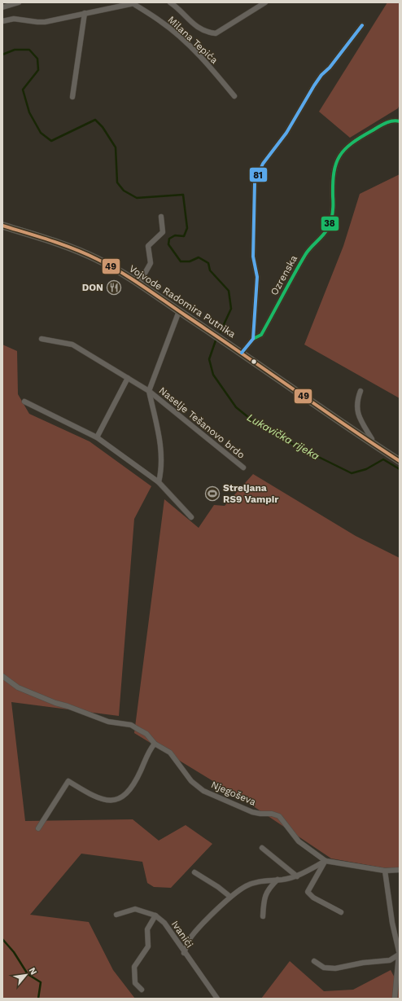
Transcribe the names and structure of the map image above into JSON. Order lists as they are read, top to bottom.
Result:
{
  "streets": {
    "main road": ["Vojvode Radomira Putnika"],
    "street": [
      "Milana Tepića",
      "Ozrenska",
      "Naselje Tešanovo brdo",
      "Njegoševa",
      "Ivanići"
    ]
  },
  "crossings": [
    ["Vojvode Radomira Putnika", "Naselje Tešanovo brdo"]
  ],
  "water": ["Lukavička rijeka"],
  "places": {
    "restaurant": ["DON"],
    "sports": ["Streljana RS9 Vampir"]
  },
  "lines": ["transit line 81", "transit line 38", "transit line 49"],
  "north": "top right"
}
